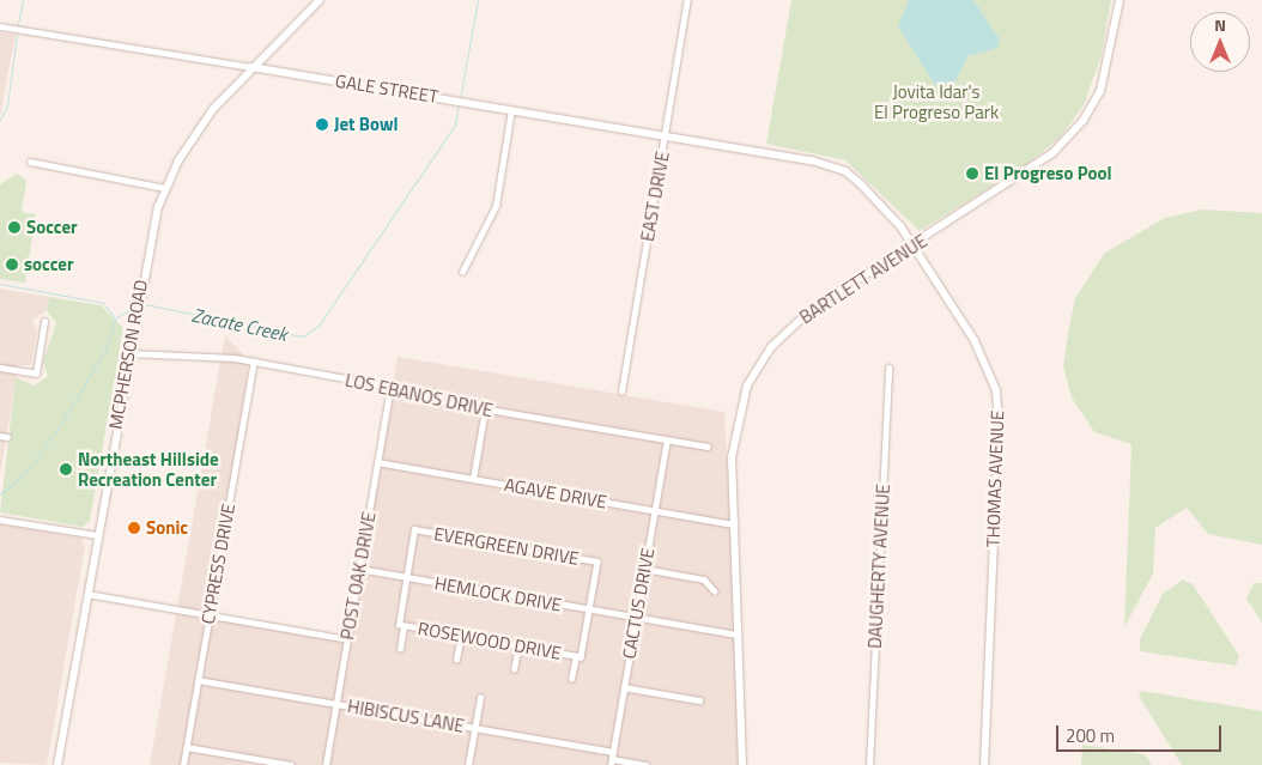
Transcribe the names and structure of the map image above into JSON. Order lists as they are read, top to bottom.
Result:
{
  "streets": {
    "main road": [
      "GALE STREET",
      "BARTLETT AVENUE",
      "MCPHERSON ROAD",
      "THOMAS AVENUE"
    ],
    "street": [
      "EAST DRIVE",
      "LOS EBANOS DRIVE",
      "AGAVE DRIVE",
      "EVERGREEN DRIVE",
      "CYPRESS DRIVE",
      "DAUGHERTY AVENUE",
      "POST OAK DRIVE",
      "HEMLOCK DRIVE",
      "CACTUS DRIVE",
      "ROSEWOOD DRIVE",
      "HIBISCUS LANE"
    ]
  },
  "crossings": [
    ["GALE STREET", "EAST DRIVE"],
    ["GALE STREET", "MCPHERSON ROAD"],
    ["GALE STREET", "THOMAS AVENUE"],
    ["BARTLETT AVENUE", "THOMAS AVENUE"],
    ["BARTLETT AVENUE", "AGAVE DRIVE"],
    ["BARTLETT AVENUE", "HEMLOCK DRIVE"],
    ["MCPHERSON ROAD", "LOS EBANOS DRIVE"],
    ["LOS EBANOS DRIVE", "CYPRESS DRIVE"],
    ["LOS EBANOS DRIVE", "POST OAK DRIVE"],
    ["LOS EBANOS DRIVE", "CACTUS DRIVE"],
    ["AGAVE DRIVE", "POST OAK DRIVE"],
    ["AGAVE DRIVE", "CACTUS DRIVE"],
    ["EVERGREEN DRIVE", "HEMLOCK DRIVE"],
    ["CYPRESS DRIVE", "HIBISCUS LANE"],
    ["POST OAK DRIVE", "HEMLOCK DRIVE"],
    ["POST OAK DRIVE", "HIBISCUS LANE"],
    ["HEMLOCK DRIVE", "CACTUS DRIVE"],
    ["CACTUS DRIVE", "HIBISCUS LANE"]
  ],
  "water": ["Zacate Creek"],
  "parks": ["Jovita Idar's El Progreso Park"],
  "places": [
    "Jet Bowl",
    "El Progreso Pool",
    "Soccer",
    "soccer",
    "Northeast Hillside Recreation Center",
    "Sonic"
  ],
  "scale_bar": "200 m",
  "north": "top"
}
